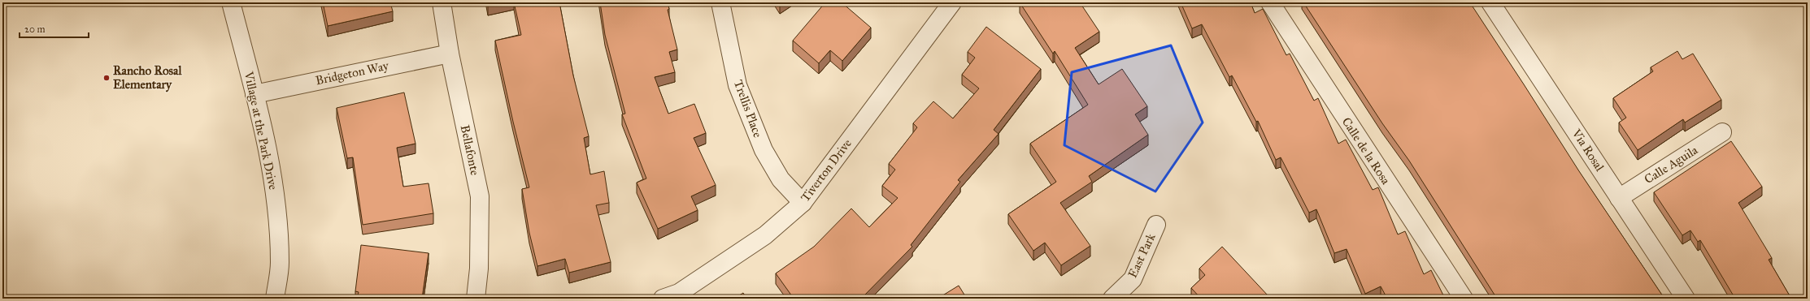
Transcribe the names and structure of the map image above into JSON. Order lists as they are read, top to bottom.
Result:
{
  "streets": {
    "street": [
      "Bridgeton Way",
      "Trellis Place",
      "Village at the Park Drive",
      "Bellafonte",
      "Via Rosal",
      "Calle de la Rosa",
      "Calle Aguila",
      "Tiverton Drive",
      "East Park"
    ]
  },
  "crossings": [
    ["Bridgeton Way", "Village at the Park Drive"],
    ["Bridgeton Way", "Bellafonte"],
    ["Trellis Place", "Tiverton Drive"],
    ["Via Rosal", "Calle Aguila"]
  ],
  "places": ["Rancho Rosal Elementary"],
  "scale_bar": "20 m"
}
